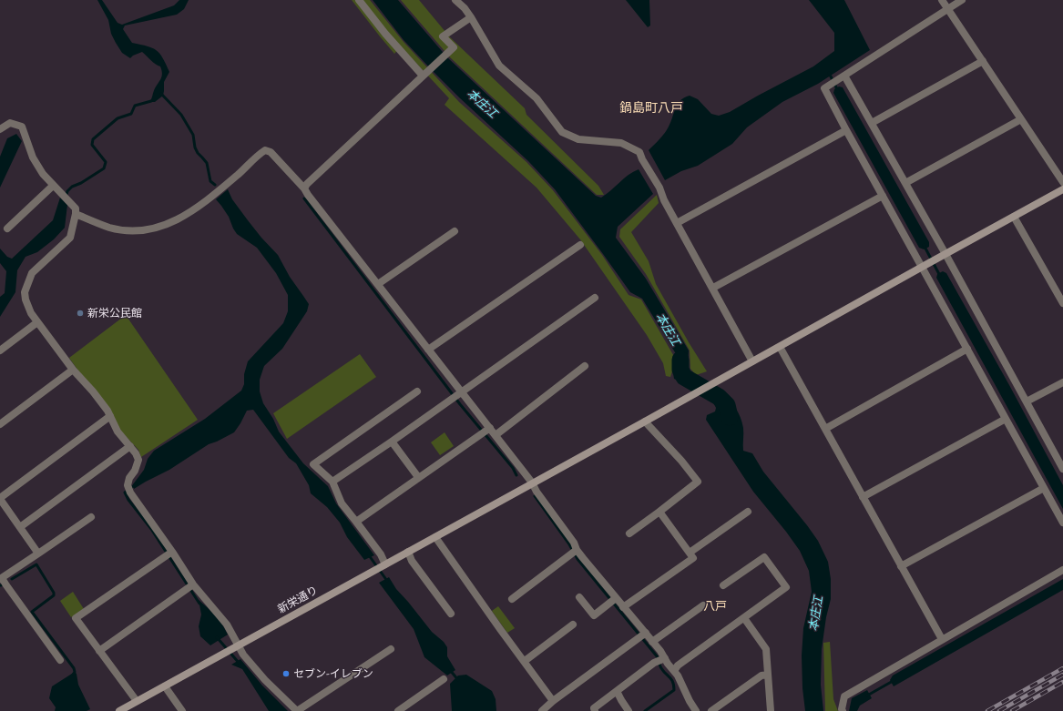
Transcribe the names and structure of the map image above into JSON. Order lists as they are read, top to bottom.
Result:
{
  "streets": {
    "street": ["新栄通り"]
  },
  "districts": ["鍋島町八戸", "八戸"],
  "water": ["本庄江"],
  "places": ["新栄公民館", "セブン-イレブン"]
}
